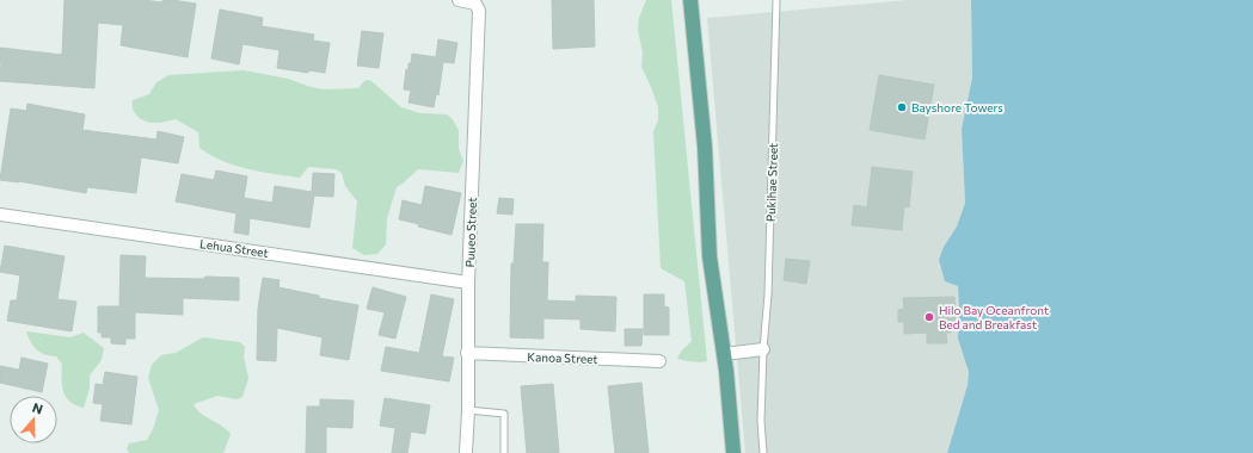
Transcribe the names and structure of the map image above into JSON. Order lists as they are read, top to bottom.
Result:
{
  "streets": {
    "street": ["Puueo Street", "Lehua Street", "Kanoa Street"],
    "lane": ["Pukihae Street"]
  },
  "crossings": [
    ["Puueo Street", "Lehua Street"],
    ["Puueo Street", "Kanoa Street"]
  ],
  "places": ["Bayshore Towers", "Hilo Bay Oceanfront Bed and Breakfast"],
  "north": "top"
}
